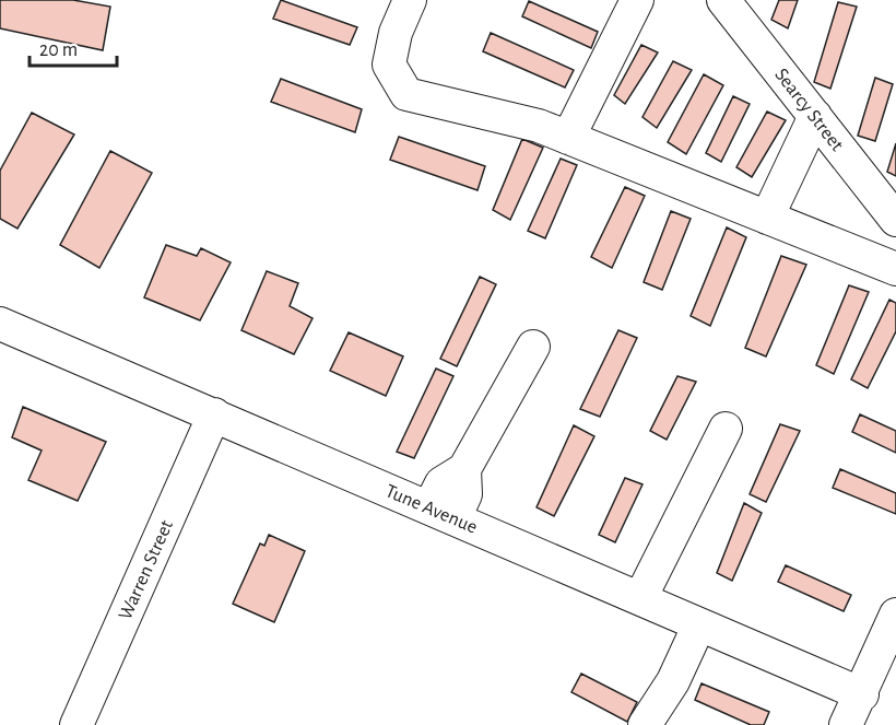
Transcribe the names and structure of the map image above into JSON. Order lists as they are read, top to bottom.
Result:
{
  "streets": {
    "street": ["Searcy Street", "Tune Avenue", "Warren Street"]
  },
  "crossings": [
    ["Tune Avenue", "Warren Street"]
  ],
  "scale_bar": "20 m"
}
